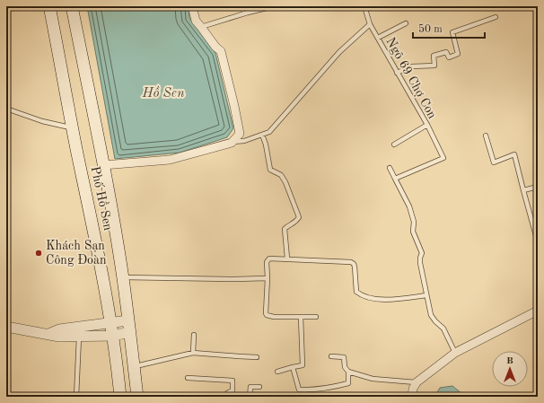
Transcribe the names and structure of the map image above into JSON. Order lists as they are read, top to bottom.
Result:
{
  "streets": {
    "main road": ["Phố Hồ Sen"],
    "lane": ["Ngõ 69 Chợ Con"]
  },
  "water": ["Hồ Sen"],
  "places": ["Khách Sạn Công Đoàn"],
  "scale_bar": "50 m",
  "north": "top"
}
